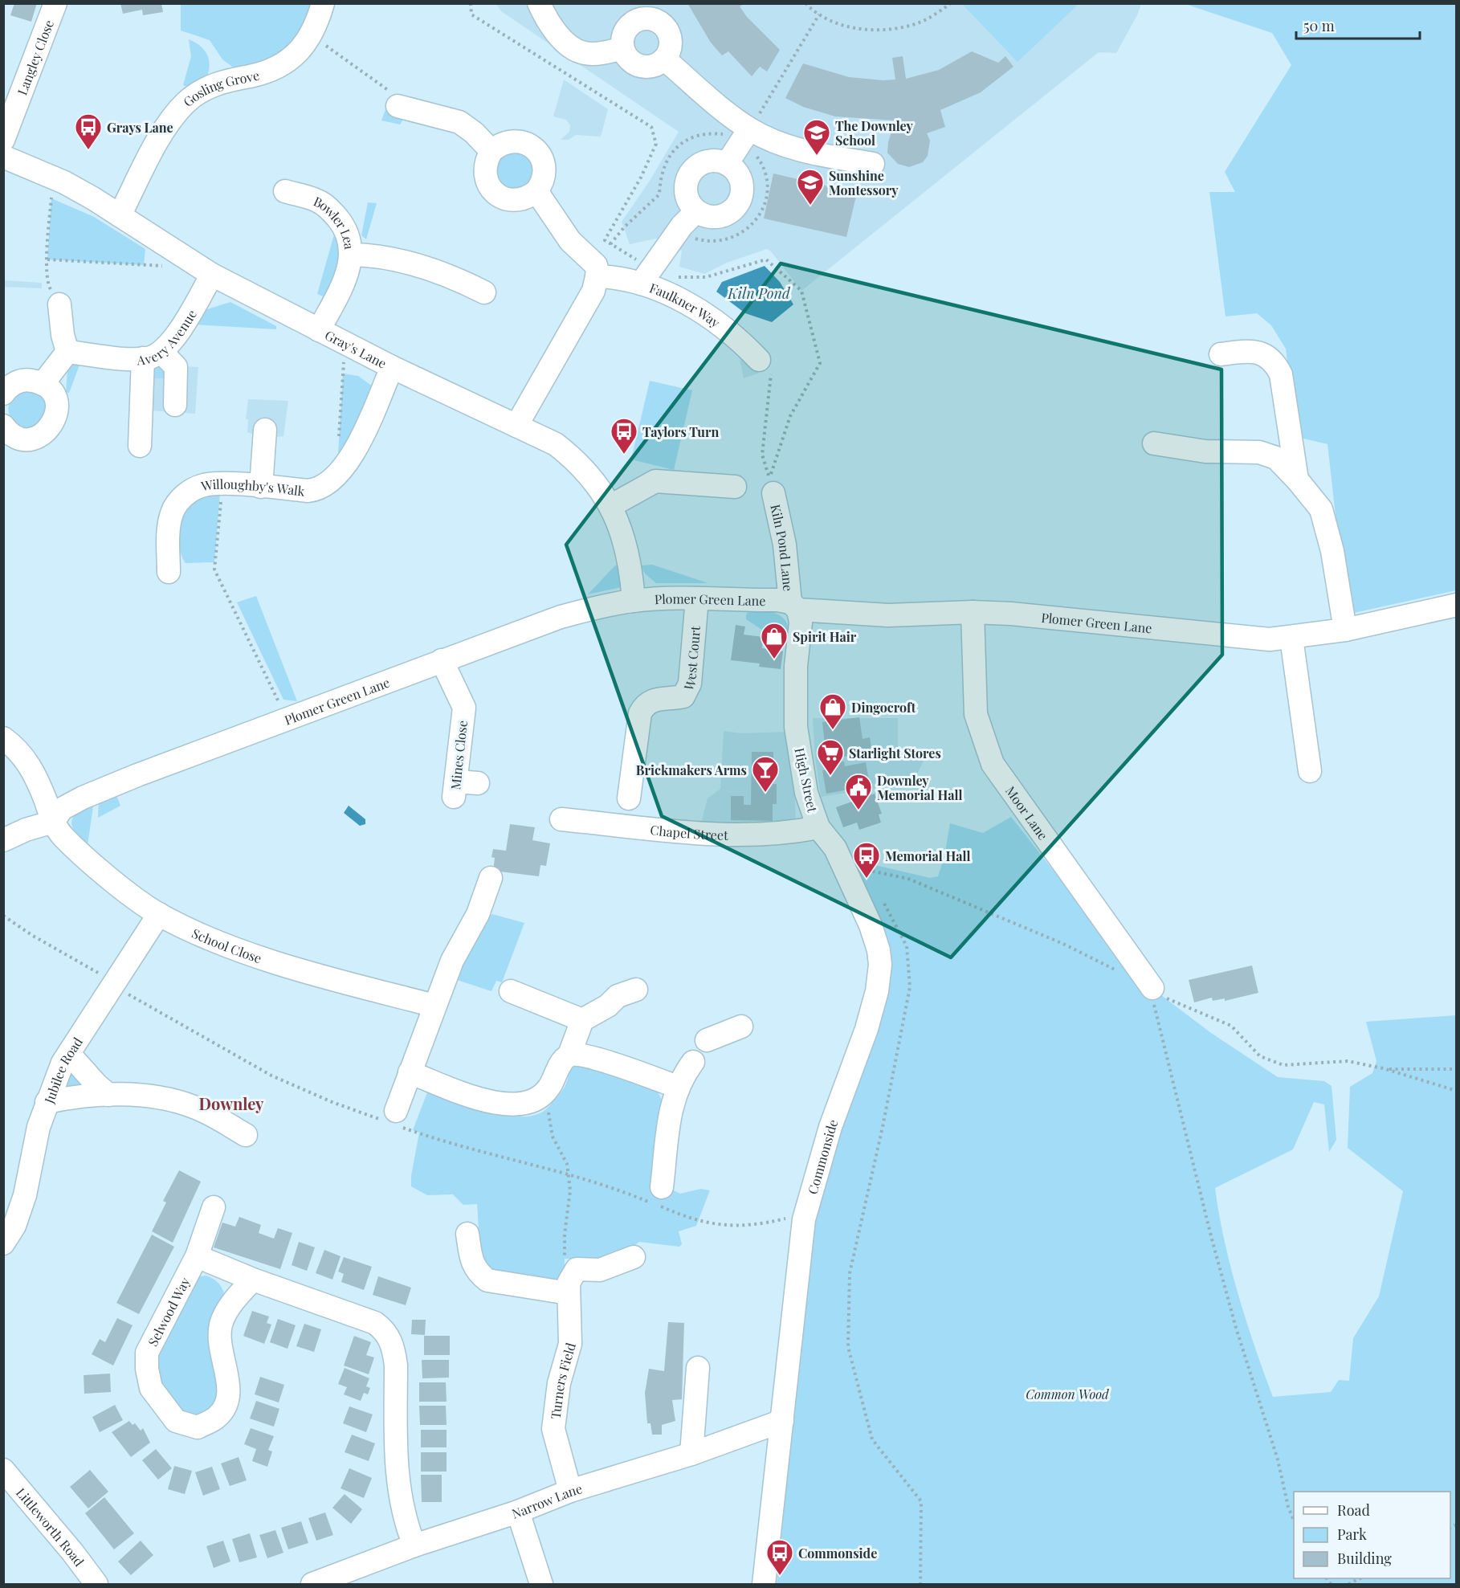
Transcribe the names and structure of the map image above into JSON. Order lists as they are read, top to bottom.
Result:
{
  "streets": {
    "street": [
      "Langley Close",
      "Gosling Grove",
      "Bowler Lea",
      "Faulkner Way",
      "Avery Avenue",
      "Gray's Lane",
      "Willoughby's Walk",
      "Kiln Pond Lane",
      "Plomer Green Lane",
      "West Court",
      "Mines Close",
      "High Street",
      "Moor Lane",
      "Chapel Street",
      "School Close",
      "Jubilee Road",
      "Commonside",
      "Selwood Way",
      "Turners Field",
      "Narrow Lane",
      "Littleworth Road"
    ]
  },
  "crossings": [
    ["Gosling Grove", "Gray's Lane"],
    ["Bowler Lea", "Gray's Lane"],
    ["Avery Avenue", "Gray's Lane"],
    ["Gray's Lane", "Willoughby's Walk"],
    ["Gray's Lane", "Plomer Green Lane"],
    ["Kiln Pond Lane", "Plomer Green Lane"],
    ["Kiln Pond Lane", "High Street"],
    ["Plomer Green Lane", "West Court"],
    ["Plomer Green Lane", "Mines Close"],
    ["Plomer Green Lane", "High Street"],
    ["Plomer Green Lane", "Moor Lane"],
    ["Plomer Green Lane", "School Close"],
    ["High Street", "Chapel Street"],
    ["High Street", "Commonside"],
    ["School Close", "Jubilee Road"],
    ["Commonside", "Narrow Lane"],
    ["Turners Field", "Narrow Lane"]
  ],
  "districts": ["Downley"],
  "water": ["Kiln Pond"],
  "parks": ["Common Wood"],
  "places": {
    "bus stop": [
      "Grays Lane",
      "Taylors Turn",
      "Memorial Hall",
      "Commonside"
    ],
    "school or university": ["The Downley School", "Sunshine Montessory"],
    "shop": ["Spirit Hair", "Dingocroft"],
    "supermarket": ["Starlight Stores"],
    "bar": ["Brickmakers Arms"],
    "public building": ["Downley Memorial Hall"]
  },
  "legend": ["Road", "Park", "Building"],
  "scale_bar": "50 m"
}
